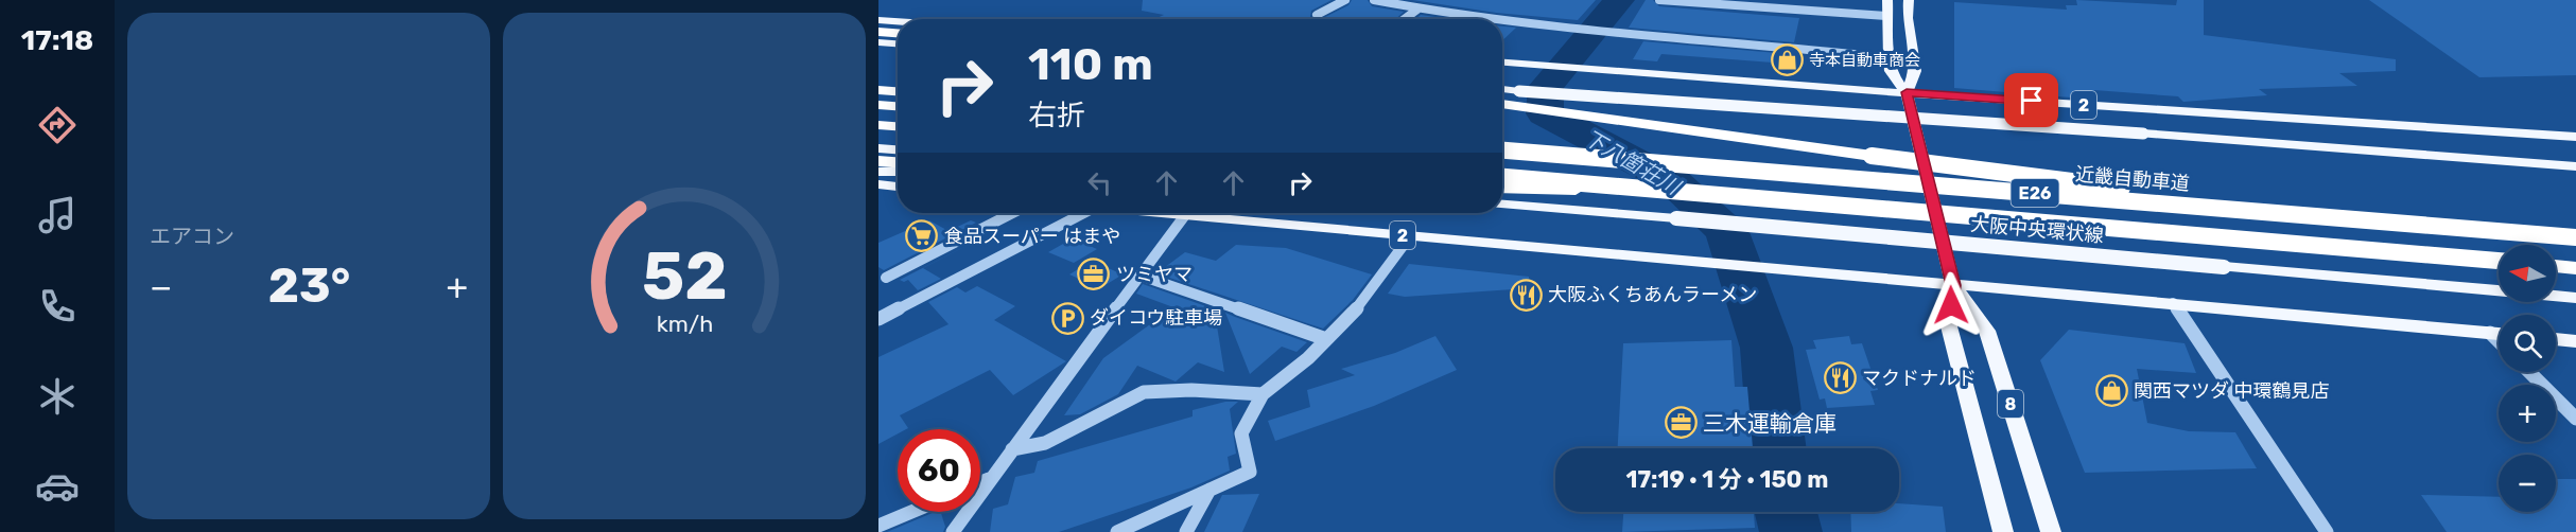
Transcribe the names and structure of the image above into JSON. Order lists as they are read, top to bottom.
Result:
{
  "streets": {
    "highway": ["近畿自動車道", "E26"],
    "main road": ["2", "大阪中央環状線", "8"]
  },
  "crossings": [
    ["2", "8"]
  ],
  "water": ["下八箇荘川"],
  "places": {
    "shop": ["寺本自動車商会", "関西マツダ 中環鶴見店"],
    "supermarket": ["食品スーパー はまや"],
    "office": ["ツミヤマ", "三木運輸倉庫"],
    "restaurant": ["大阪ふくちあんラーメン", "マクドナルド"],
    "parking": ["ダイコウ駐車場"]
  },
  "north": "left",
  "page": {
    "tabs": "17:18",
    "tile": "エアコン",
    "turn": ["110 m", "右折"],
    "map_buttons": ["+", "−"],
    "heat": ["−", "23°", "+"],
    "limit": "60",
    "trip": "17:19 · 1 分 · 150 m",
    "gauge": ["52", "km/h"]
  }
}
